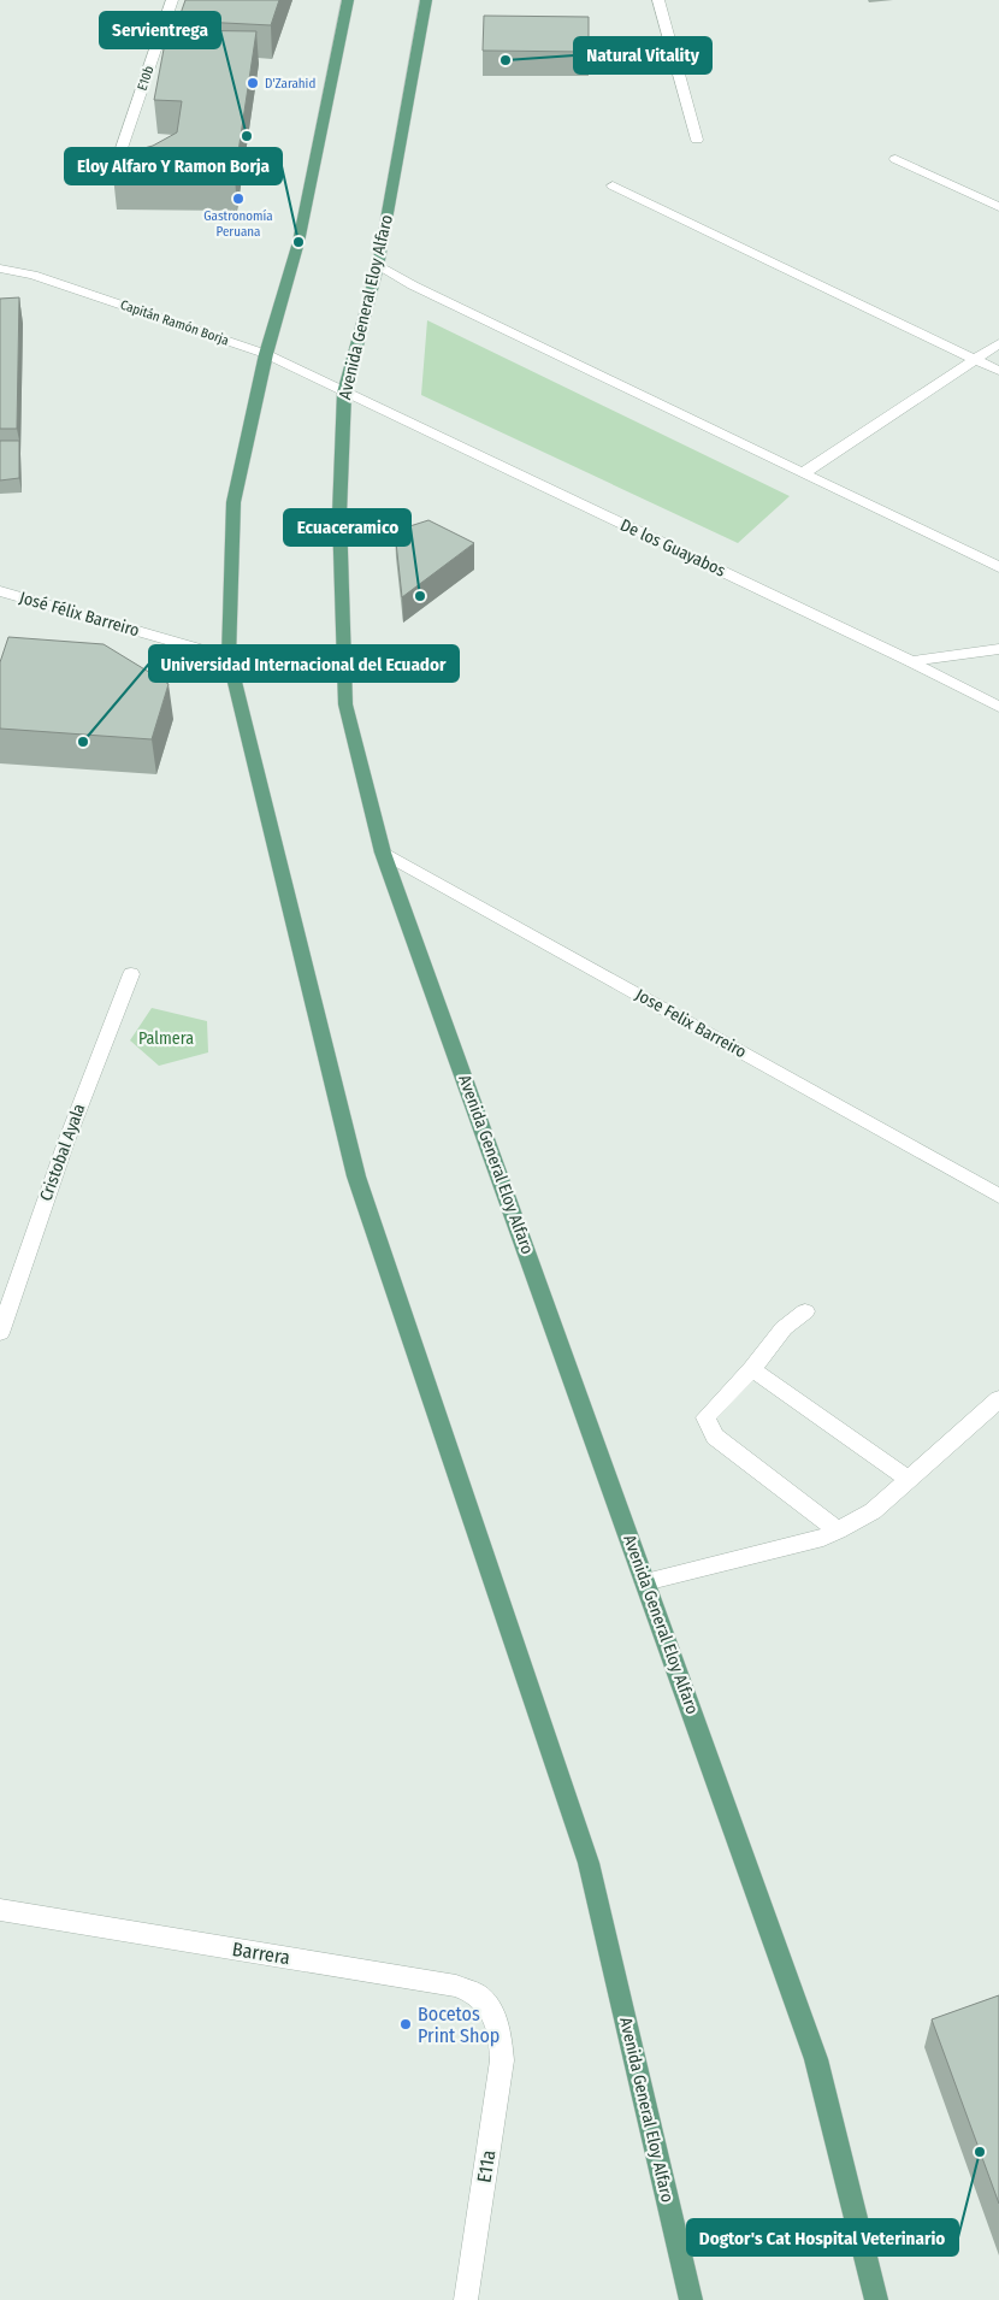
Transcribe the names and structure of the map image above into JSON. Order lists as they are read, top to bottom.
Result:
{
  "streets": {
    "main road": ["Avenida General Eloy Alfaro"],
    "street": [
      "E10b",
      "Capitán Ramón Borja",
      "De los Guayabos",
      "José Félix Barreiro",
      "Jose Felix Barreiro",
      "Cristobal Ayala",
      "Barrera",
      "E11a"
    ]
  },
  "crossings": [
    ["Avenida General Eloy Alfaro", "Capitán Ramón Borja"],
    ["Avenida General Eloy Alfaro", "De los Guayabos"],
    ["Avenida General Eloy Alfaro", "José Félix Barreiro"],
    ["Avenida General Eloy Alfaro", "Jose Felix Barreiro"],
    ["Capitán Ramón Borja", "De los Guayabos"],
    ["Barrera", "E11a"]
  ],
  "parks": ["Palmera"],
  "places": [
    "Natural Vitality",
    "D'Zarahid",
    "Servientrega",
    "Gastronomía Peruana",
    "Eloy Alfaro Y Ramon Borja",
    "Ecuaceramico",
    "Universidad Internacional del Ecuador",
    "Bocetos Print Shop",
    "Dogtor's Cat Hospital Veterinario"
  ]
}
